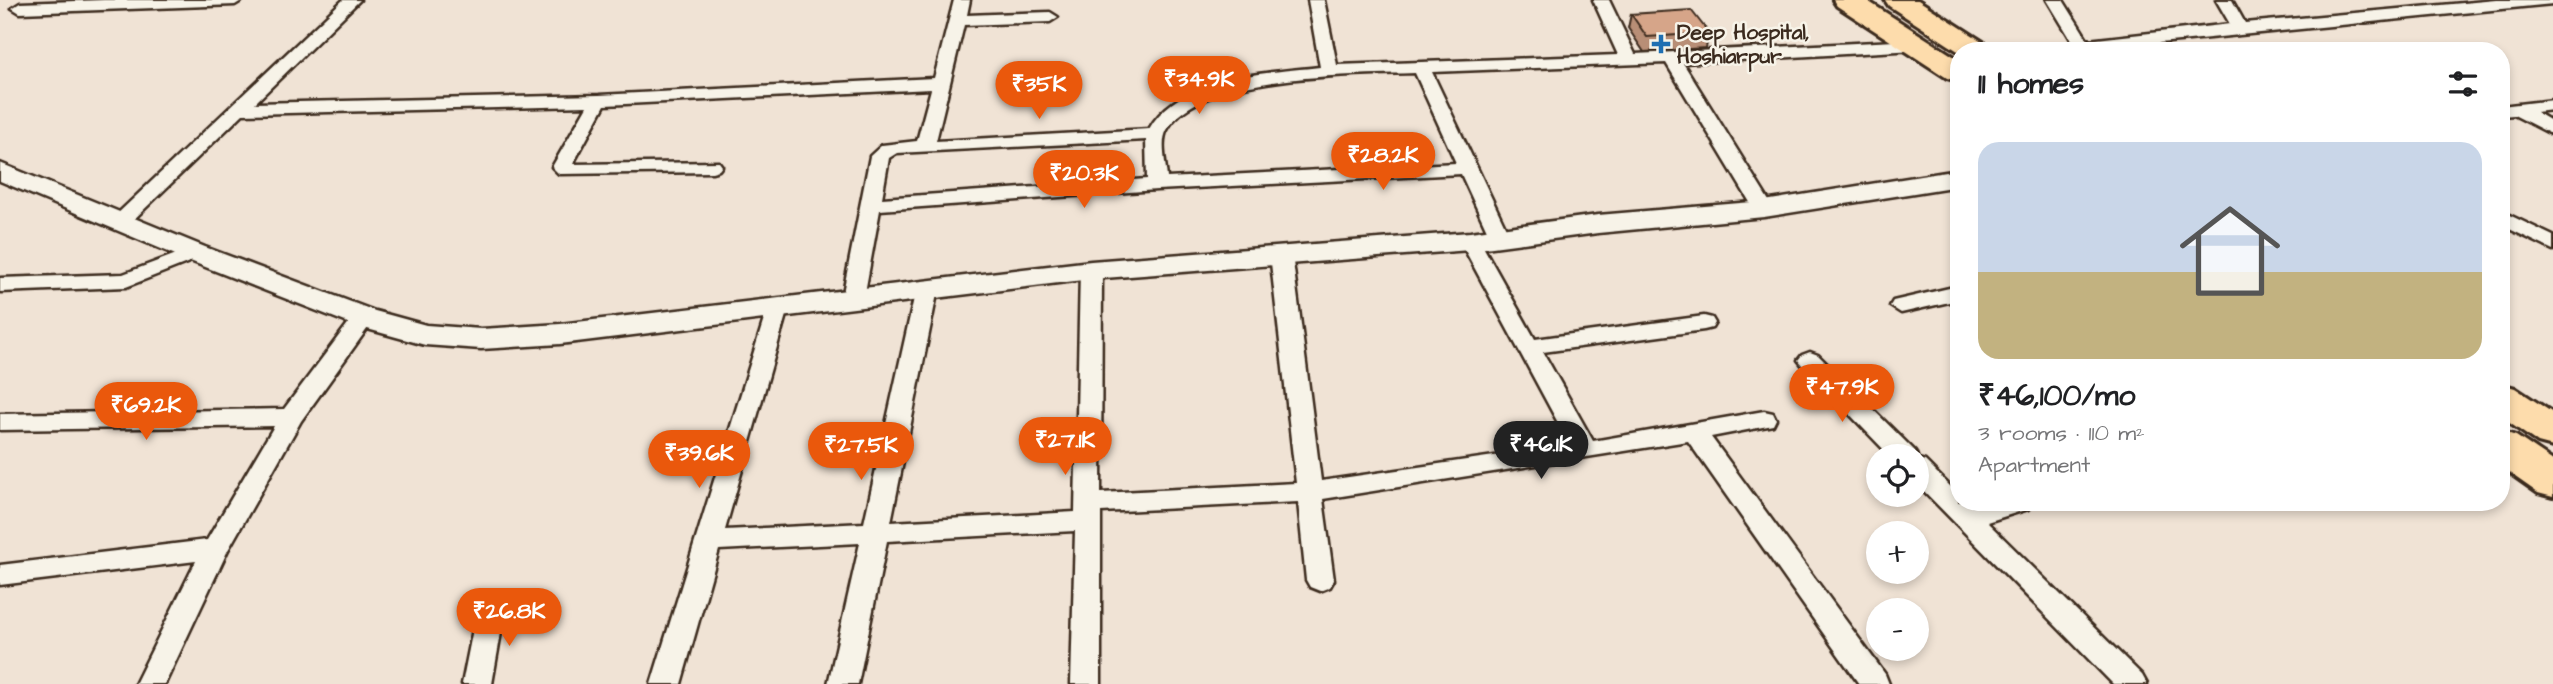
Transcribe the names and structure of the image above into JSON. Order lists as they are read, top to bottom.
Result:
{
  "places": {
    "health": ["Deep Hospital, Hoshiarpur"]
  },
  "page": {
    "heading": "11 homes",
    "price": [
      "₹34.9K",
      "₹35K",
      "₹28.2K",
      "₹20.3K",
      "₹47.9K",
      "₹69.2K",
      "₹27.1K",
      "₹46.1K",
      "₹27.5K",
      "₹39.6K",
      "₹26.8K"
    ],
    "list": [
      {
        "name": "₹46,100/mo",
        "note": "3 rooms · 110 m² · Apartment"
      }
    ],
    "map_buttons": ["+", "−"]
  }
}
